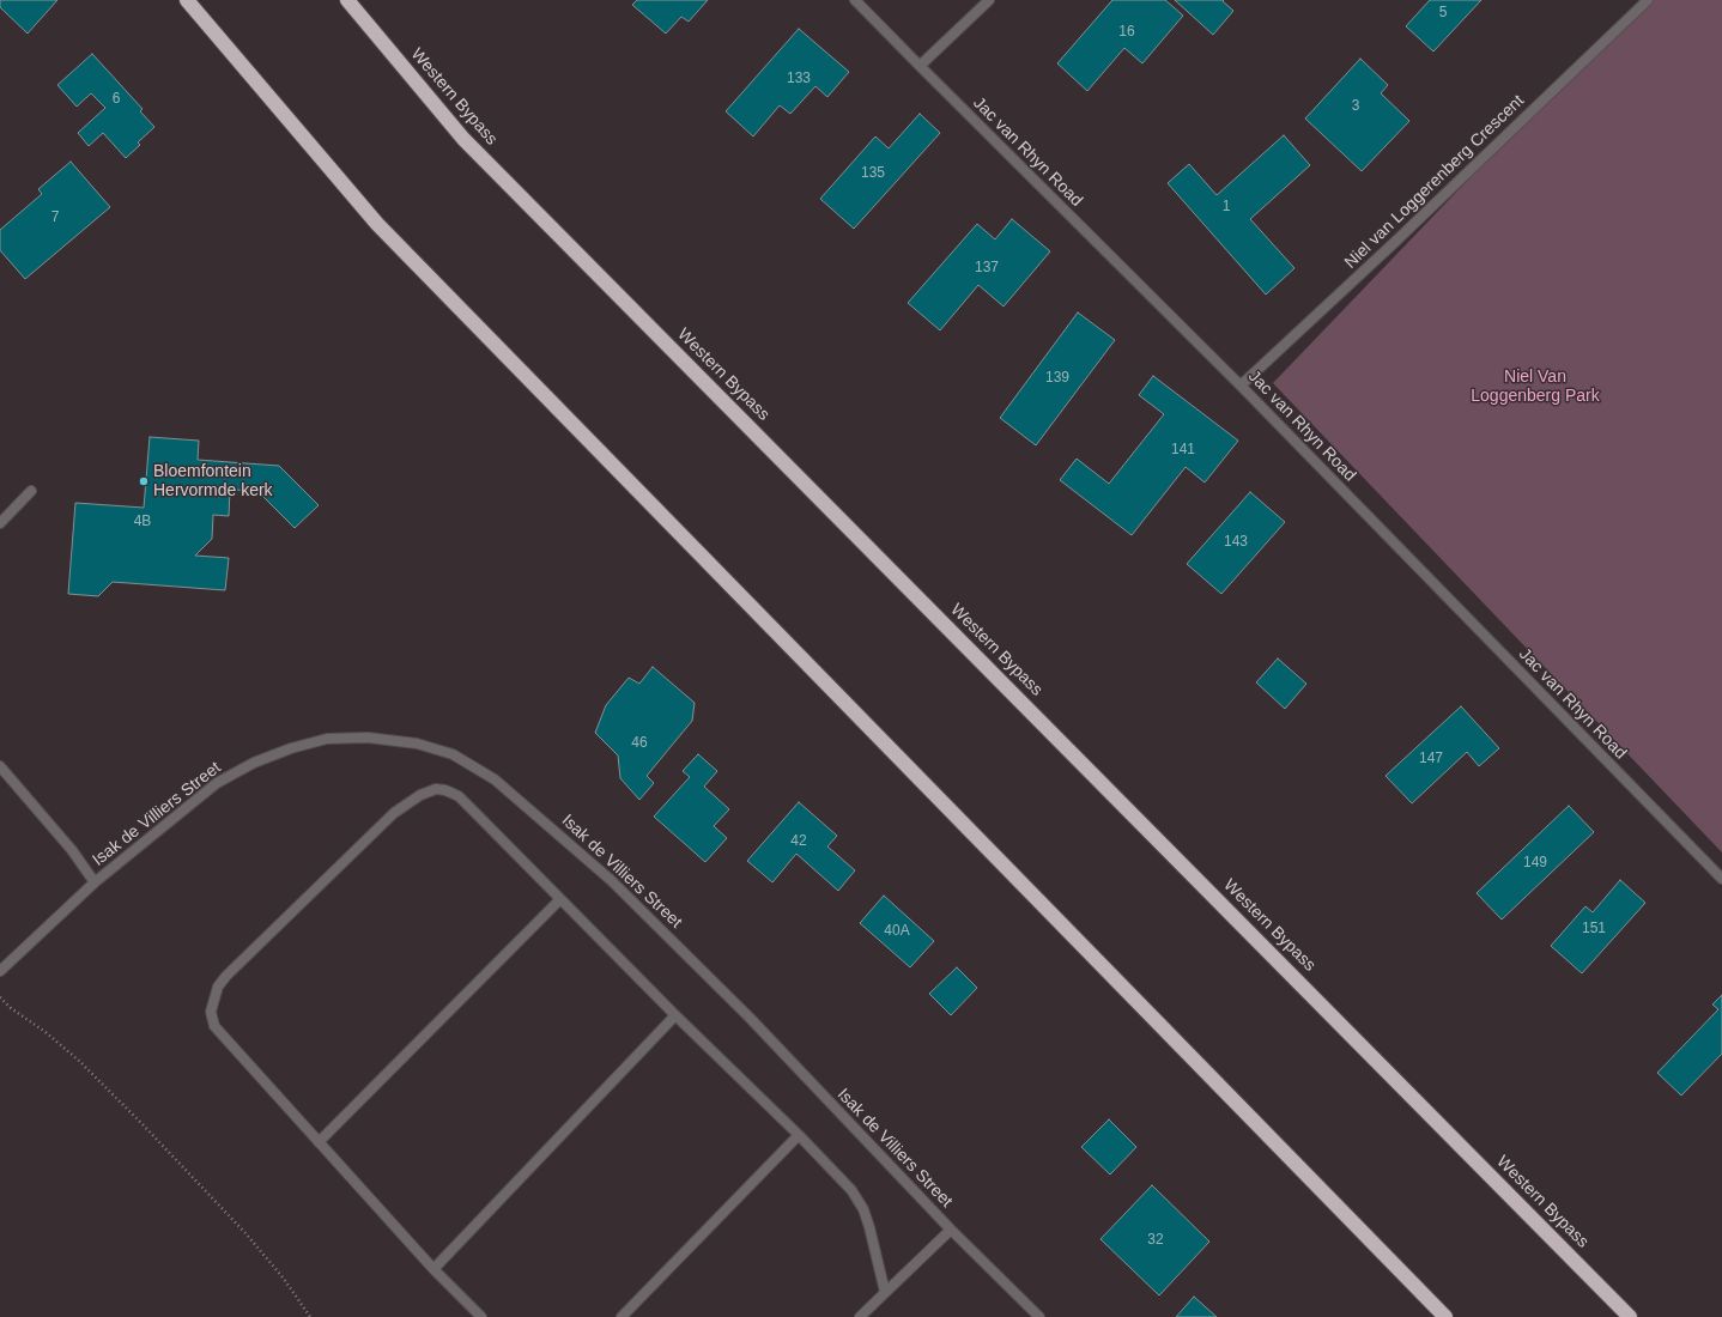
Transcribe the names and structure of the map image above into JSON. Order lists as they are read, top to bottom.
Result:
{
  "streets": {
    "highway": ["Western Bypass"],
    "street": ["Jac van Rhyn Road", "Niel van Loggerenberg Crescent", "Isak de Villiers Street"]
  },
  "crossings": [
    ["Jac van Rhyn Road", "Niel van Loggerenberg Crescent"]
  ],
  "parks": ["Niel Van Loggenberg Park"],
  "places": ["Bloemfontein Hervormde kerk"],
  "house_numbers": [
    "5",
    "16",
    "133",
    "6",
    "3",
    "135",
    "1",
    "7",
    "137",
    "139",
    "141",
    "4B",
    "143",
    "46",
    "147",
    "42",
    "149",
    "151",
    "40A",
    "32"
  ]
}
